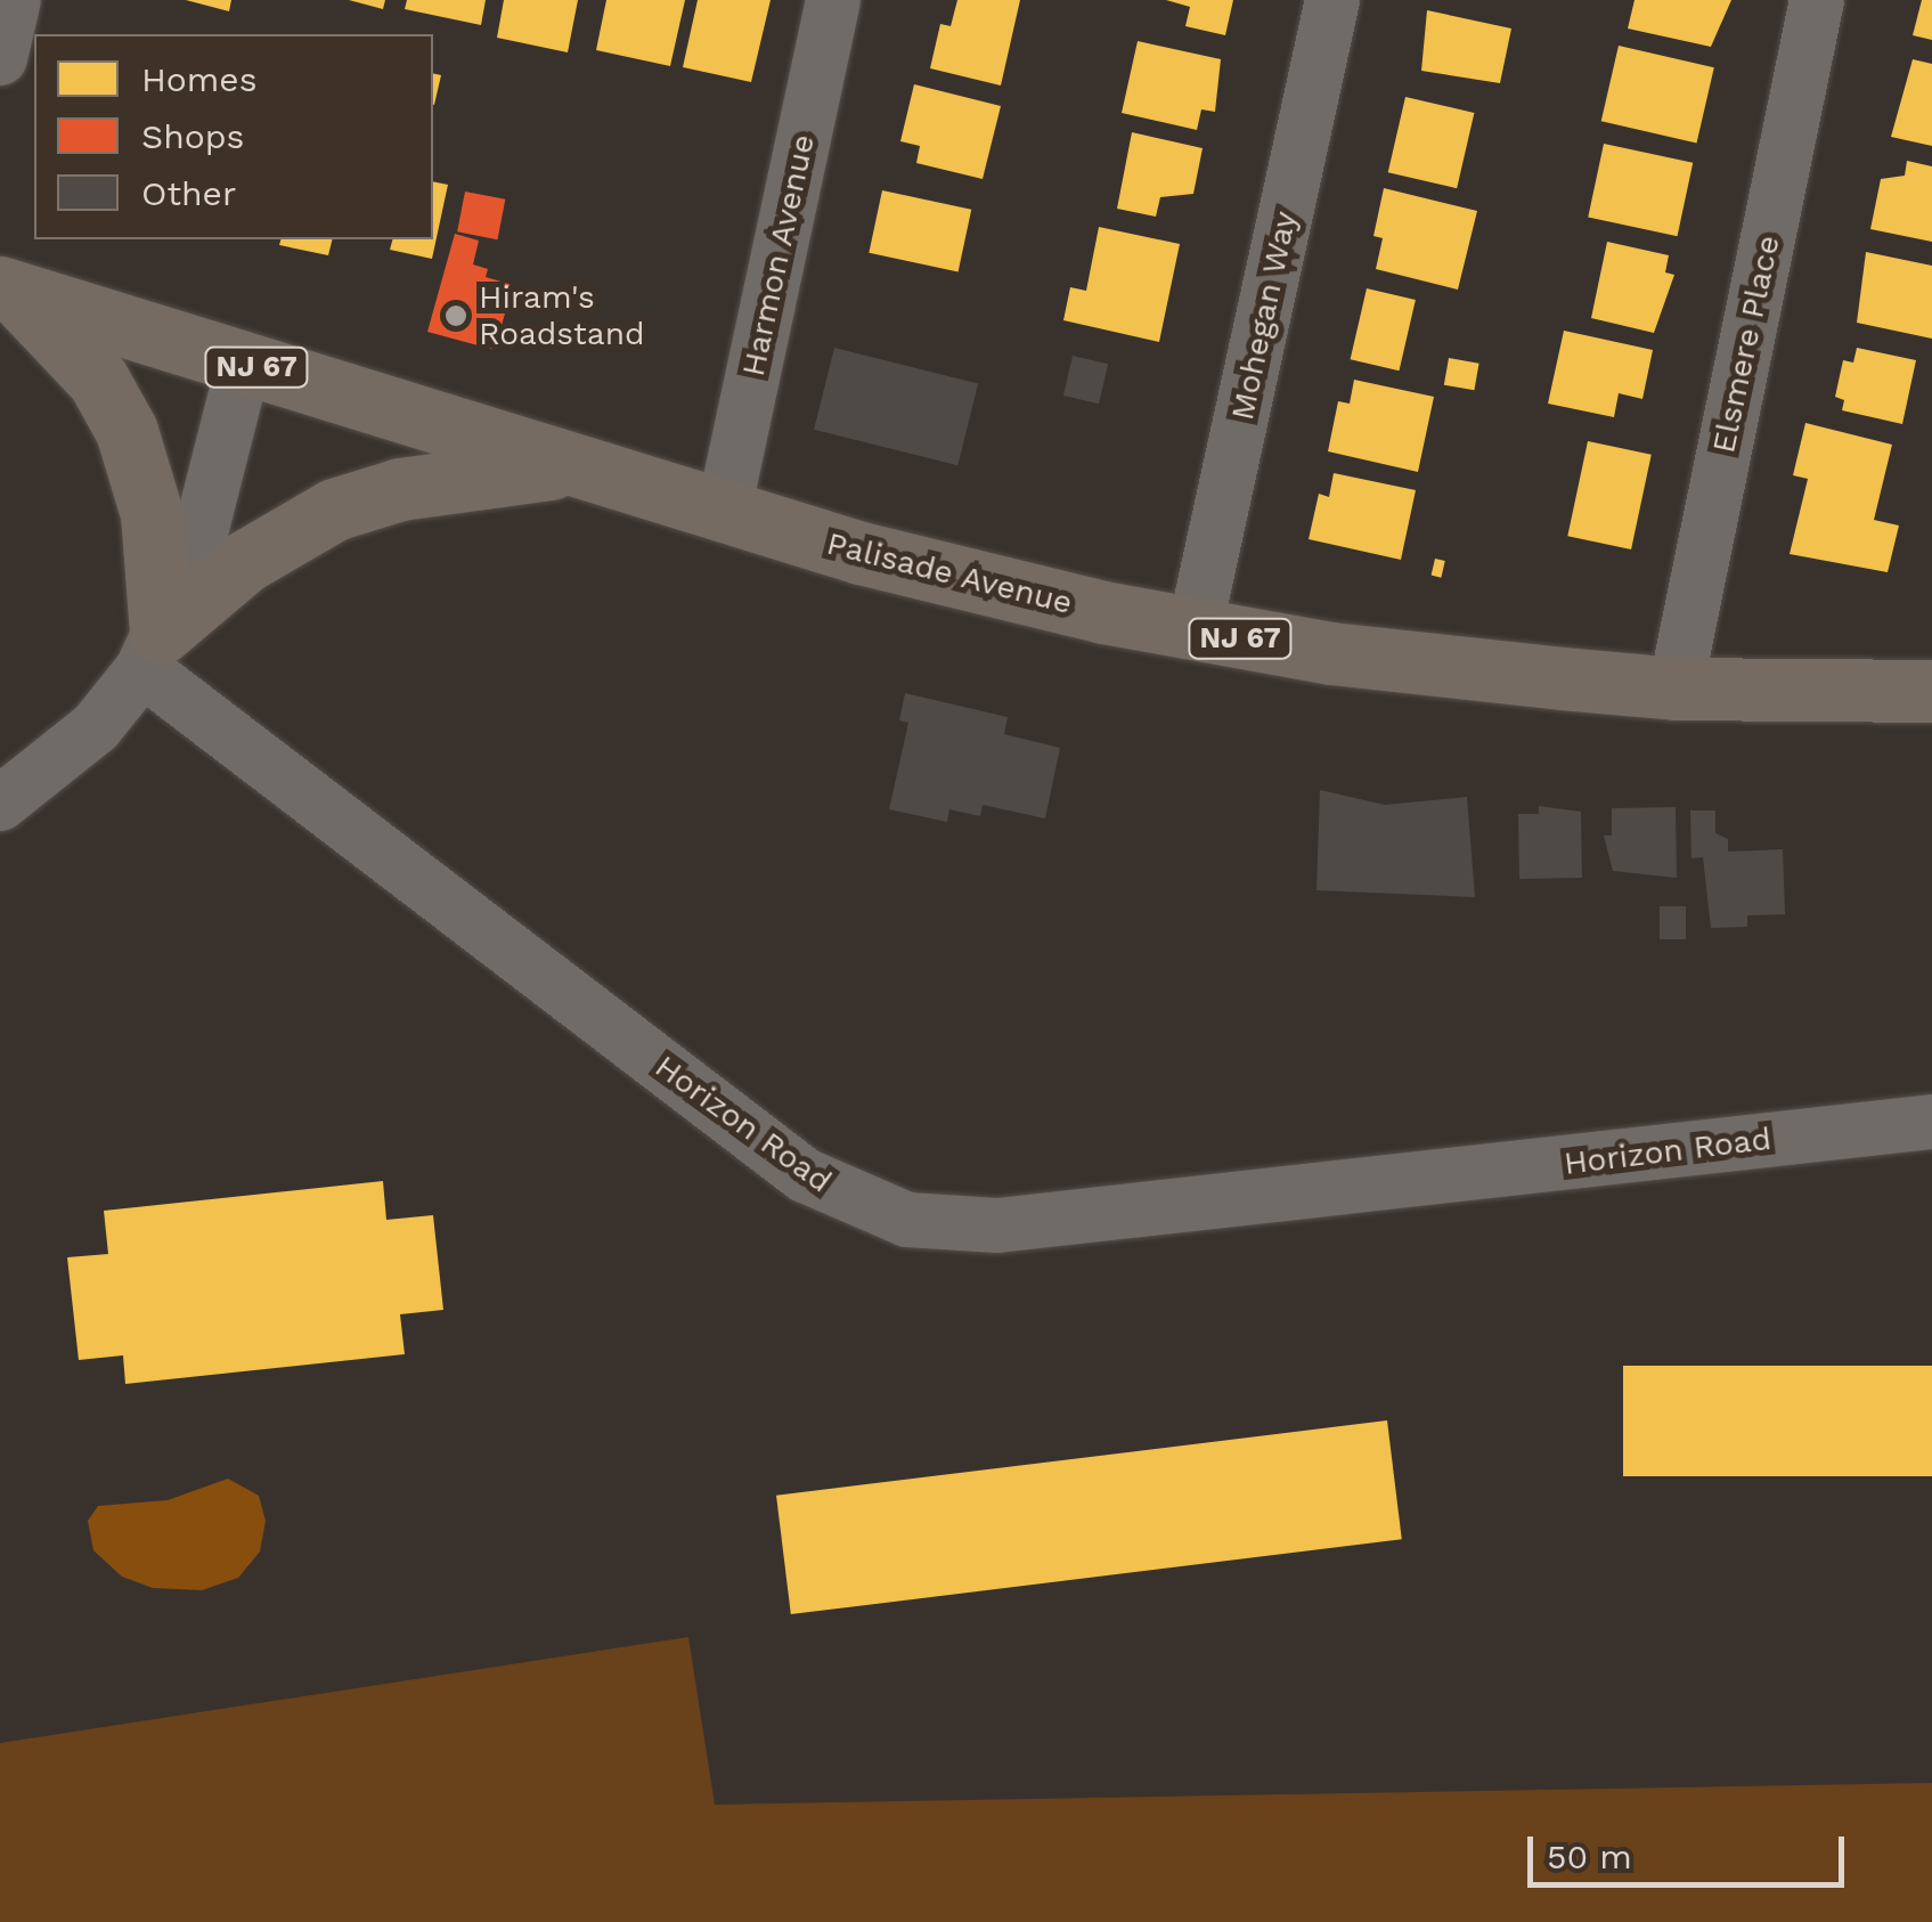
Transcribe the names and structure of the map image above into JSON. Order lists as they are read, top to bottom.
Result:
{
  "streets": {
    "main road": ["NJ 67", "Palisade Avenue"],
    "street": [
      "Harmon Avenue",
      "Mohegan Way",
      "Elsmere Place",
      "Horizon Road"
    ]
  },
  "crossings": [
    ["Harmon Avenue", "Palisade Avenue"],
    ["Mohegan Way", "Palisade Avenue"],
    ["Elsmere Place", "Palisade Avenue"]
  ],
  "places": ["Hiram's Roadstand"],
  "legend": ["Homes", "Shops", "Other"],
  "scale_bar": "50 m"
}
